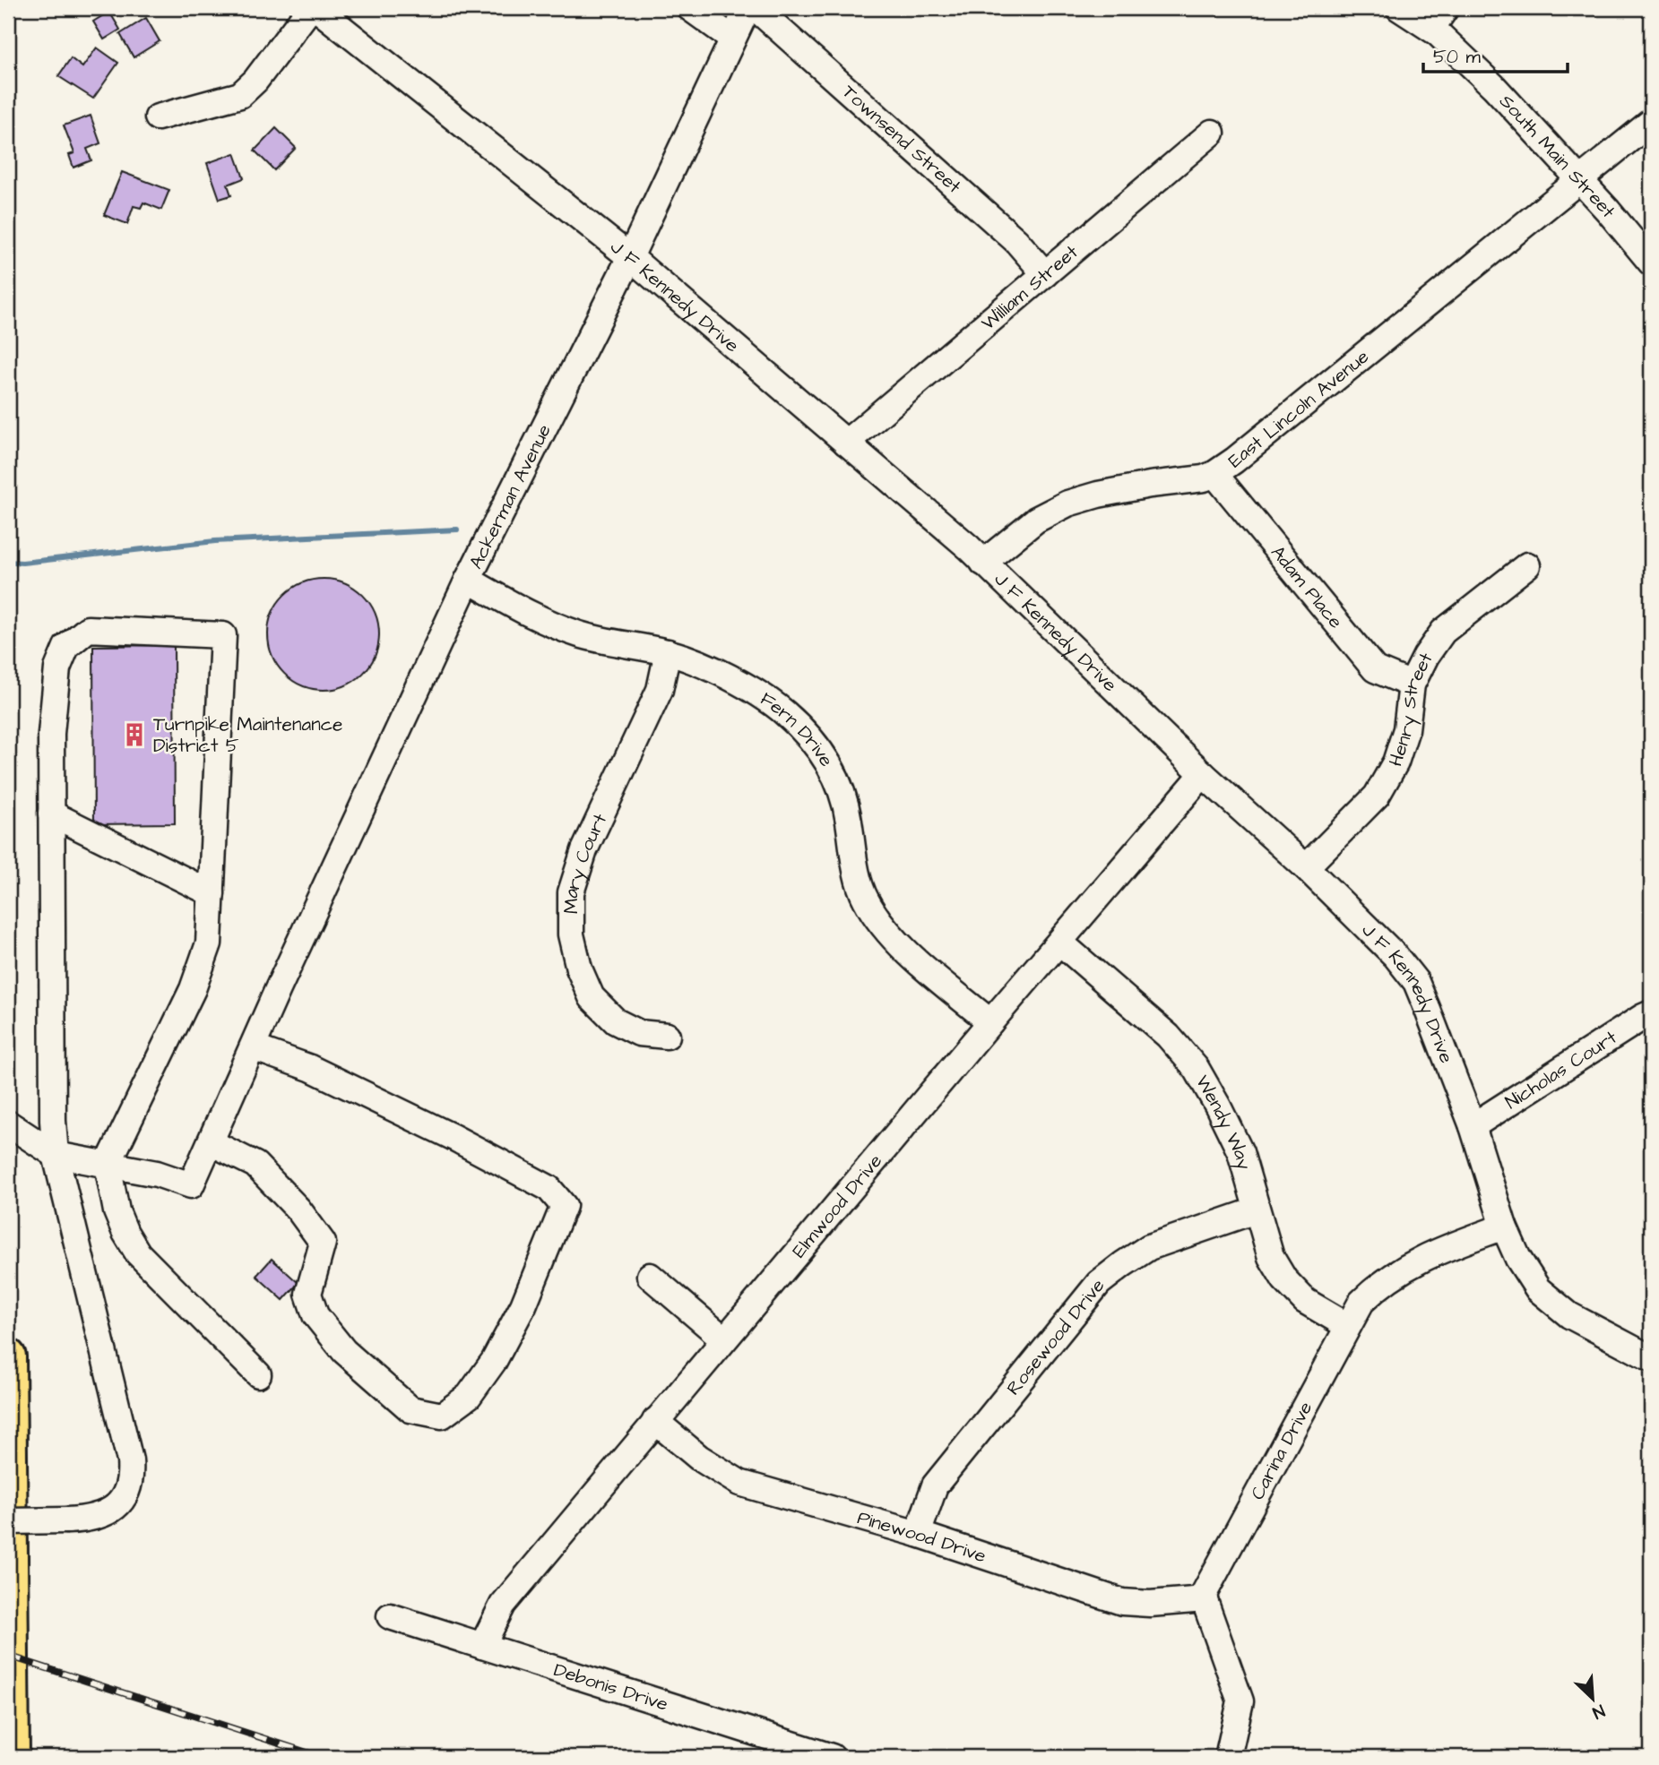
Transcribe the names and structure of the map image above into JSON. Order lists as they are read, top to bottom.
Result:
{
  "streets": {
    "street": [
      "Townsend Street",
      "South Main Street",
      "William Street",
      "J F Kennedy Drive",
      "East Lincoln Avenue",
      "Ackerman Avenue",
      "Adam Place",
      "Henry Street",
      "Fern Drive",
      "Mary Court",
      "Nicholas Court",
      "Wendy Way",
      "Elmwood Drive",
      "Rosewood Drive",
      "Carina Drive",
      "Pinewood Drive",
      "Debonis Drive"
    ]
  },
  "crossings": [
    ["Townsend Street", "William Street"],
    ["South Main Street", "East Lincoln Avenue"],
    ["William Street", "J F Kennedy Drive"],
    ["J F Kennedy Drive", "East Lincoln Avenue"],
    ["J F Kennedy Drive", "Ackerman Avenue"],
    ["J F Kennedy Drive", "Henry Street"],
    ["J F Kennedy Drive", "Nicholas Court"],
    ["J F Kennedy Drive", "Elmwood Drive"],
    ["J F Kennedy Drive", "Carina Drive"],
    ["East Lincoln Avenue", "Adam Place"],
    ["Ackerman Avenue", "Fern Drive"],
    ["Adam Place", "Henry Street"],
    ["Fern Drive", "Mary Court"],
    ["Fern Drive", "Elmwood Drive"],
    ["Wendy Way", "Elmwood Drive"],
    ["Wendy Way", "Rosewood Drive"],
    ["Wendy Way", "Carina Drive"],
    ["Elmwood Drive", "Pinewood Drive"],
    ["Elmwood Drive", "Debonis Drive"],
    ["Rosewood Drive", "Pinewood Drive"],
    ["Carina Drive", "Pinewood Drive"]
  ],
  "places": {
    "building": ["Turnpike Maintenance District 5"]
  },
  "scale_bar": "50 m",
  "north": "bottom right"
}
